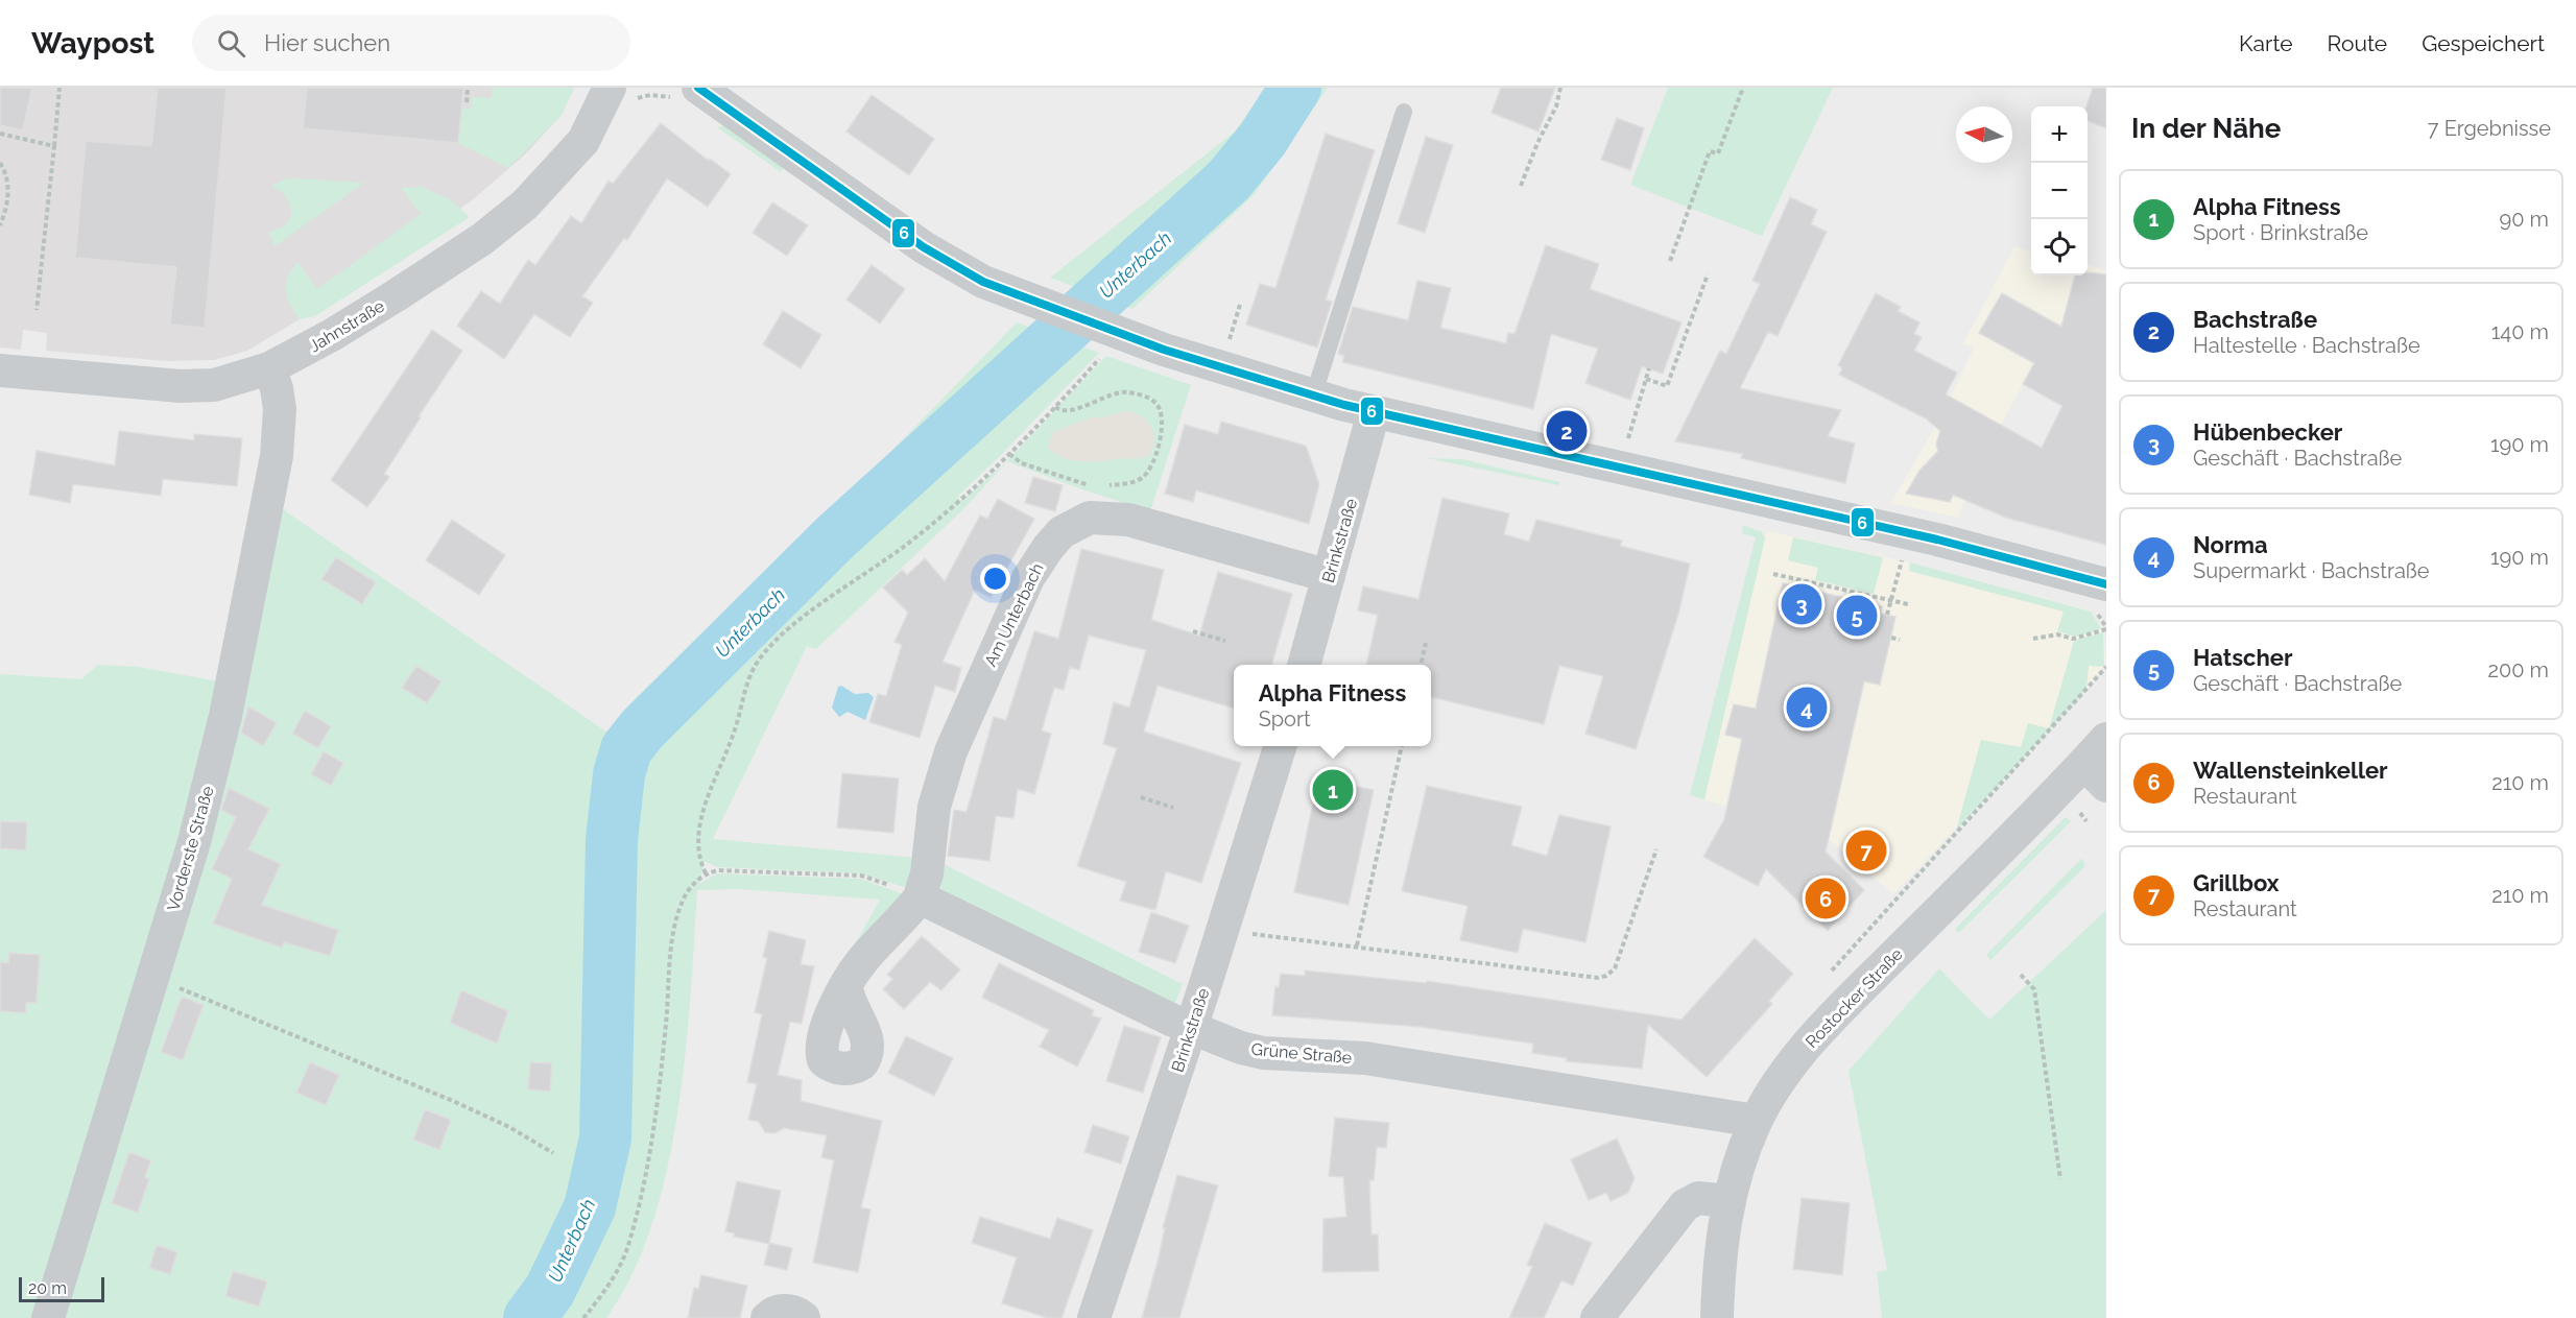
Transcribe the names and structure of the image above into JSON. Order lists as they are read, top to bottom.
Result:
{
  "streets": {
    "street": [
      "Jahnstraße",
      "Brinkstraße",
      "Am Unterbach",
      "Vorderste Straße",
      "Rostocker Straße",
      "Grüne Straße"
    ]
  },
  "crossings": [
    ["Jahnstraße", "Vorderste Straße"],
    ["Brinkstraße", "Am Unterbach"],
    ["Brinkstraße", "Grüne Straße"],
    ["Am Unterbach", "Grüne Straße"],
    ["Rostocker Straße", "Grüne Straße"]
  ],
  "water": ["Unterbach"],
  "lines": ["transit line 6"],
  "scale_bar": "20 m",
  "north": "left",
  "page": {
    "header": "Waypost",
    "search": "Hier suchen",
    "nav": ["Karte", "Route", "Gespeichert"],
    "heading": ["In der Nähe", "7 Ergebnisse"],
    "map_buttons": ["+", "−"],
    "list": [
      {
        "mark": "1",
        "name": "Alpha Fitness",
        "note": "Sport · Brinkstraße",
        "value": "90 m"
      },
      {
        "mark": "2",
        "name": "Bachstraße",
        "note": "Haltestelle · Bachstraße",
        "value": "140 m"
      },
      {
        "mark": "3",
        "name": "Hübenbecker",
        "note": "Geschäft · Bachstraße",
        "value": "190 m"
      },
      {
        "mark": "4",
        "name": "Norma",
        "note": "Supermarkt · Bachstraße",
        "value": "190 m"
      },
      {
        "mark": "5",
        "name": "Hatscher",
        "note": "Geschäft · Bachstraße",
        "value": "200 m"
      },
      {
        "mark": "6",
        "name": "Wallensteinkeller",
        "note": "Restaurant",
        "value": "210 m"
      },
      {
        "mark": "7",
        "name": "Grillbox",
        "note": "Restaurant",
        "value": "210 m"
      }
    ],
    "pins": [
      "2",
      "3",
      "5",
      "4",
      "1",
      "7",
      "6"
    ],
    "popup": ["Alpha Fitness", "Sport"],
    "scale": "20 m"
  }
}
